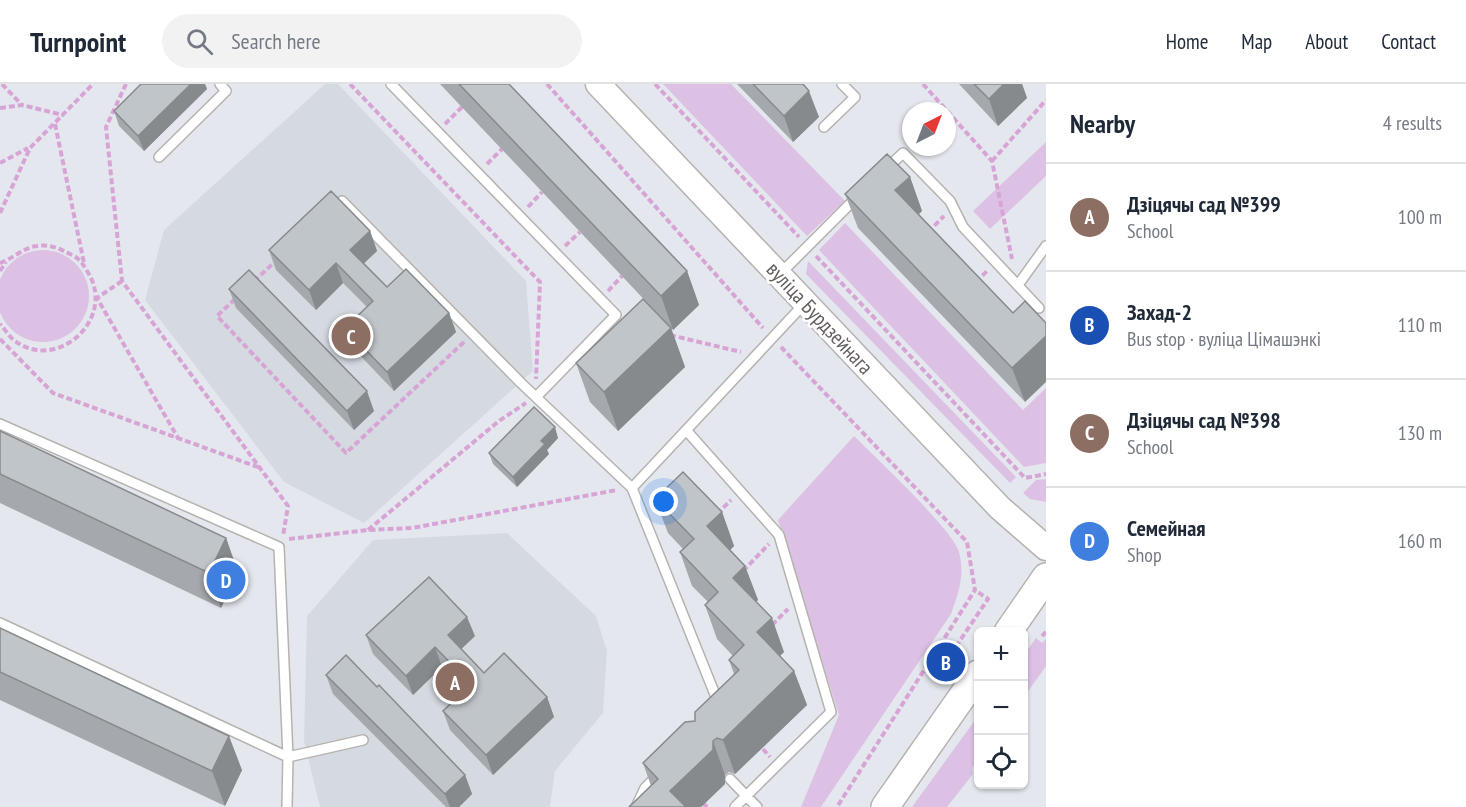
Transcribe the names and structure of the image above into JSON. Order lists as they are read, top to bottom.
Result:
{
  "streets": {
    "street": ["вуліца Бурдзейнага"]
  },
  "north": "top right",
  "page": {
    "header": "Turnpoint",
    "search": "Search here",
    "nav": [
      "Home",
      "Map",
      "About",
      "Contact"
    ],
    "heading": ["Nearby", "4 results"],
    "list": [
      {
        "mark": "A",
        "name": "Дзіцячы сад №399",
        "note": "School",
        "value": "100 m"
      },
      {
        "mark": "B",
        "name": "Захад-2",
        "note": "Bus stop · вуліца Цімашэнкі",
        "value": "110 m"
      },
      {
        "mark": "C",
        "name": "Дзіцячы сад №398",
        "note": "School",
        "value": "130 m"
      },
      {
        "mark": "D",
        "name": "Семейная",
        "note": "Shop",
        "value": "160 m"
      }
    ],
    "pins": [
      "C",
      "D",
      "B",
      "A"
    ],
    "map_buttons": ["+", "−"]
  }
}
